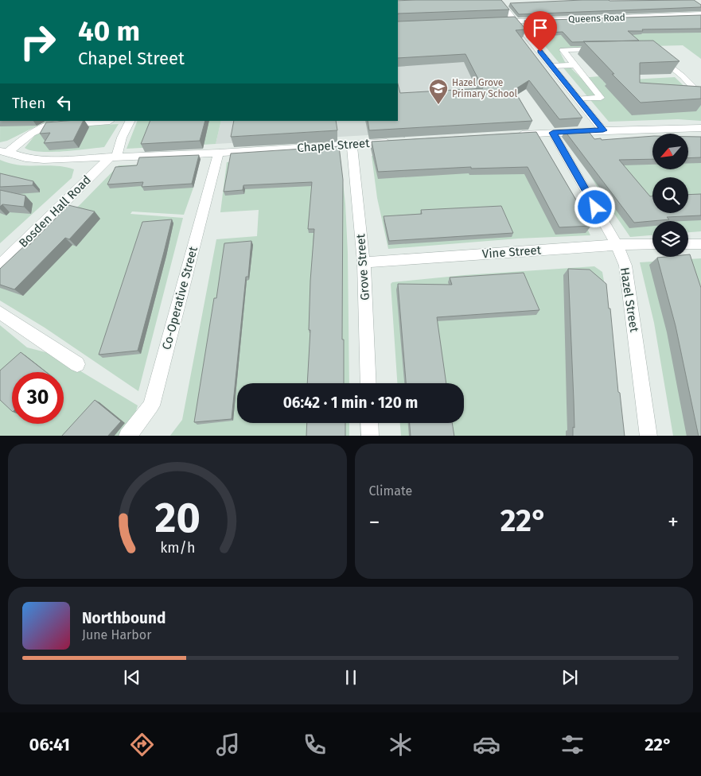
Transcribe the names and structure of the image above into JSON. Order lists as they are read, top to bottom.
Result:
{
  "streets": {
    "street": [
      "Queens Road",
      "Chapel Street",
      "Bosden Hall Road",
      "Vine Street",
      "Grove Street",
      "Co-Operative Street",
      "Hazel Street"
    ]
  },
  "crossings": [
    ["Chapel Street", "Bosden Hall Road"],
    ["Chapel Street", "Grove Street"],
    ["Chapel Street", "Co-Operative Street"],
    ["Vine Street", "Grove Street"],
    ["Vine Street", "Hazel Street"]
  ],
  "places": {
    "school or university": ["Hazel Grove Primary School"]
  },
  "north": "bottom left",
  "page": {
    "turn": ["40 m", "Chapel Street"],
    "then": "Then",
    "limit": "30",
    "trip": "06:42 · 1 min · 120 m",
    "tile": "Climate",
    "heat": ["−", "22°", "+"],
    "song": ["Northbound", "June Harbor"],
    "tabs": ["06:41", "22°"],
    "gauge": ["20", "km/h"]
  }
}
